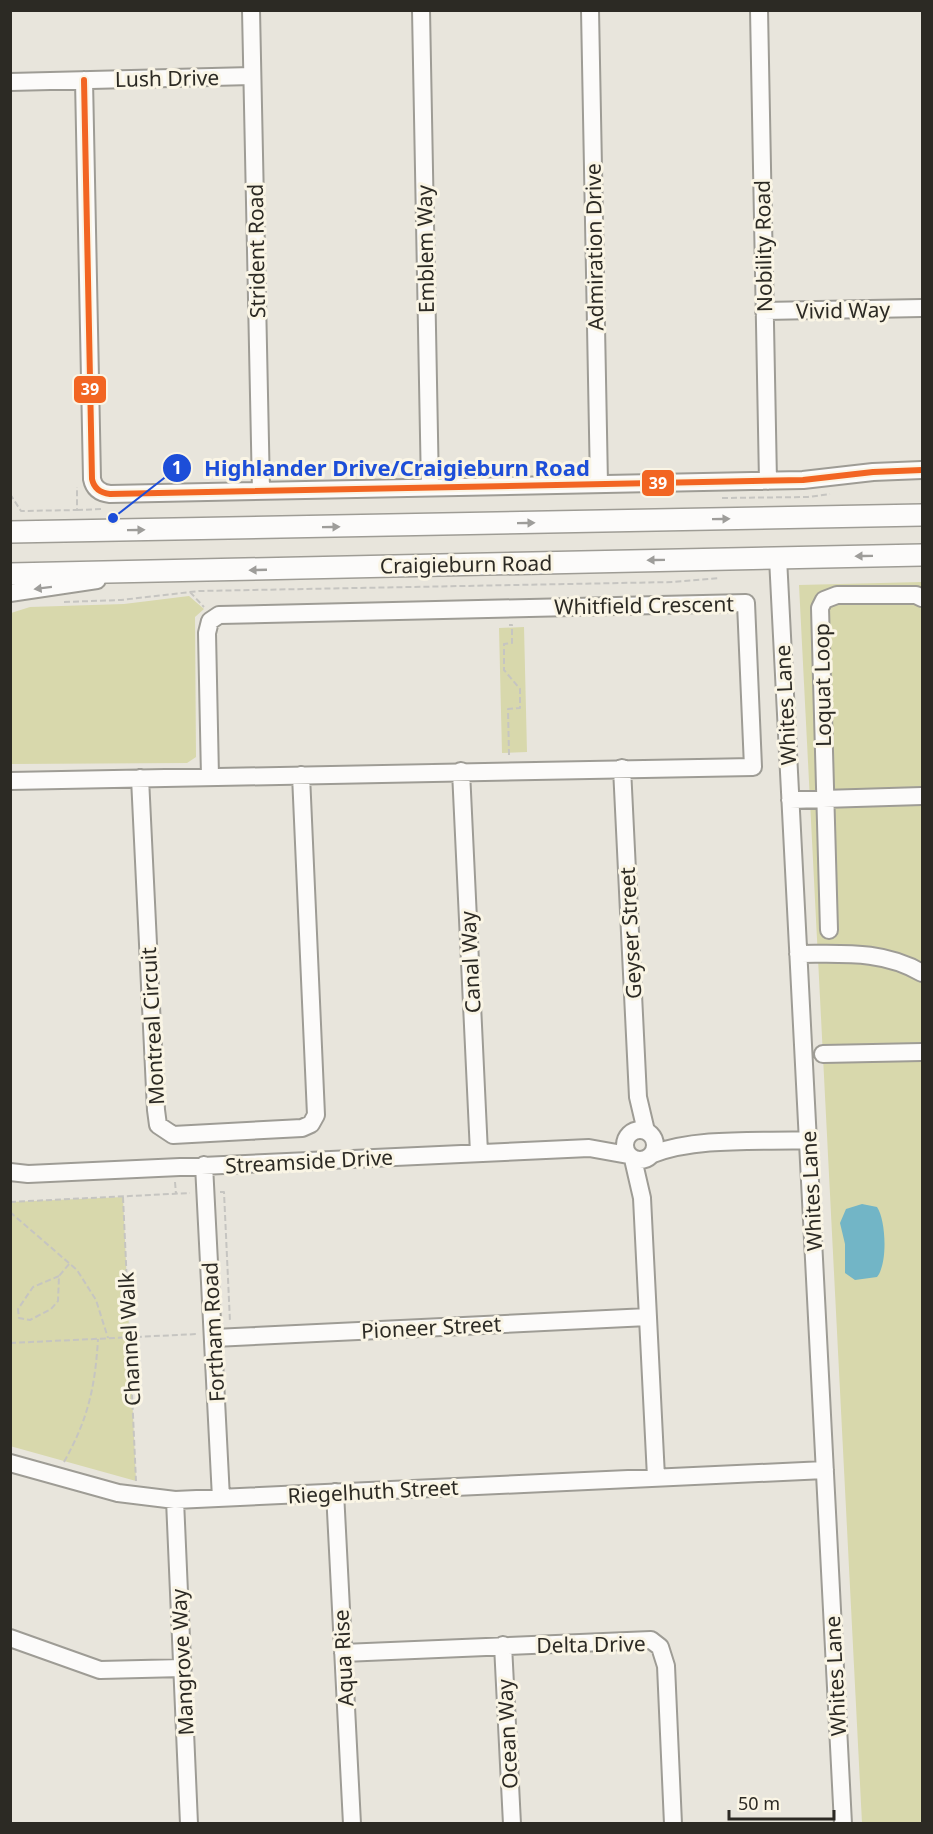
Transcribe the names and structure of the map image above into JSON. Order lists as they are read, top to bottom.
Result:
{
  "streets": {
    "main road": ["Craigieburn Road"],
    "street": [
      "Lush Drive",
      "Nobility Road",
      "Admiration Drive",
      "Emblem Way",
      "Strident Road",
      "Vivid Way",
      "Whitfield Crescent",
      "Loquat Loop",
      "Whites Lane",
      "Geyser Street",
      "Canal Way",
      "Montreal Circuit",
      "Streamside Drive",
      "Pioneer Street",
      "Fortham Road",
      "Riegelhuth Street",
      "Delta Drive",
      "Aqua Rise",
      "Mangrove Way",
      "Ocean Way"
    ],
    "path": ["Channel Walk"]
  },
  "crossings": [
    ["Lush Drive", "Strident Road"],
    ["Nobility Road", "Vivid Way"],
    ["Craigieburn Road", "Whites Lane"],
    ["Whitfield Crescent", "Geyser Street"],
    ["Whitfield Crescent", "Canal Way"],
    ["Whitfield Crescent", "Montreal Circuit"],
    ["Whites Lane", "Streamside Drive"],
    ["Whites Lane", "Riegelhuth Street"],
    ["Geyser Street", "Streamside Drive"],
    ["Canal Way", "Streamside Drive"],
    ["Streamside Drive", "Fortham Road"],
    ["Pioneer Street", "Fortham Road"],
    ["Fortham Road", "Riegelhuth Street"],
    ["Riegelhuth Street", "Aqua Rise"],
    ["Riegelhuth Street", "Mangrove Way"],
    ["Delta Drive", "Aqua Rise"],
    ["Delta Drive", "Ocean Way"]
  ],
  "places": ["Highlander Drive/Craigieburn Road"],
  "lines": ["transit line 39"],
  "scale_bar": "50 m"
}
